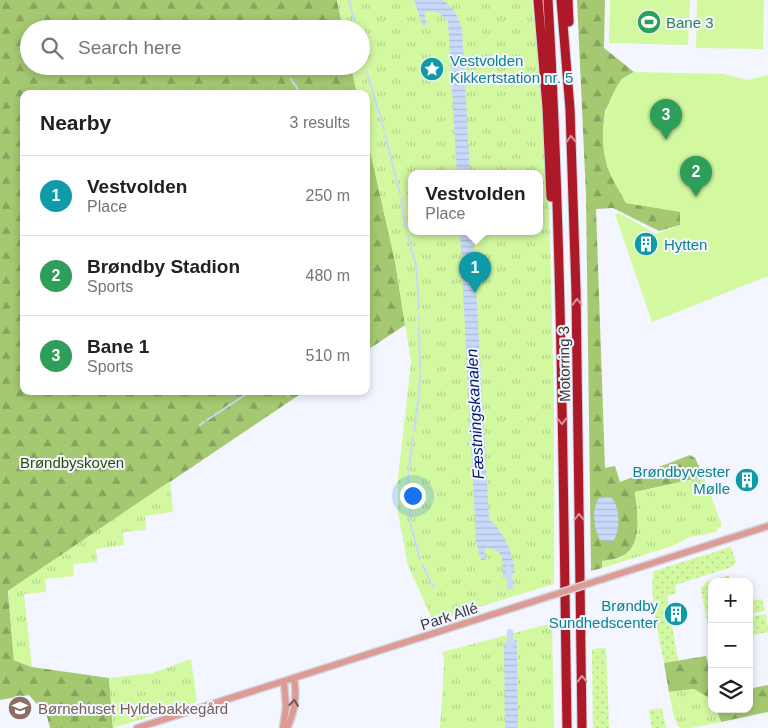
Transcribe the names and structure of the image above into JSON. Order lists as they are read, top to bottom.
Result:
{
  "streets": {
    "highway": ["Motorring 3"],
    "street": ["Park Allé"]
  },
  "water": ["Fæstningskanalen"],
  "parks": ["Brøndbyskoven"],
  "places": {
    "sports": ["Bane 3"],
    "place": ["Vestvolden Kikkertstation nr. 5"],
    "building": ["Hytten", "Brøndbyvester Mølle", "Brøndby Sundhedscenter"],
    "school or university": ["Børnehuset Hyldebakkegård"]
  },
  "page": {
    "search": "Search here",
    "heading": ["Nearby", "3 results"],
    "pins": ["3", "2", "1"],
    "list": [
      {
        "mark": "1",
        "name": "Vestvolden",
        "note": "Place",
        "value": "250 m"
      },
      {
        "mark": "2",
        "name": "Brøndby Stadion",
        "note": "Sports",
        "value": "480 m"
      },
      {
        "mark": "3",
        "name": "Bane 1",
        "note": "Sports",
        "value": "510 m"
      }
    ],
    "popup": ["Vestvolden", "Place"],
    "map_buttons": ["+", "−"]
  }
}
